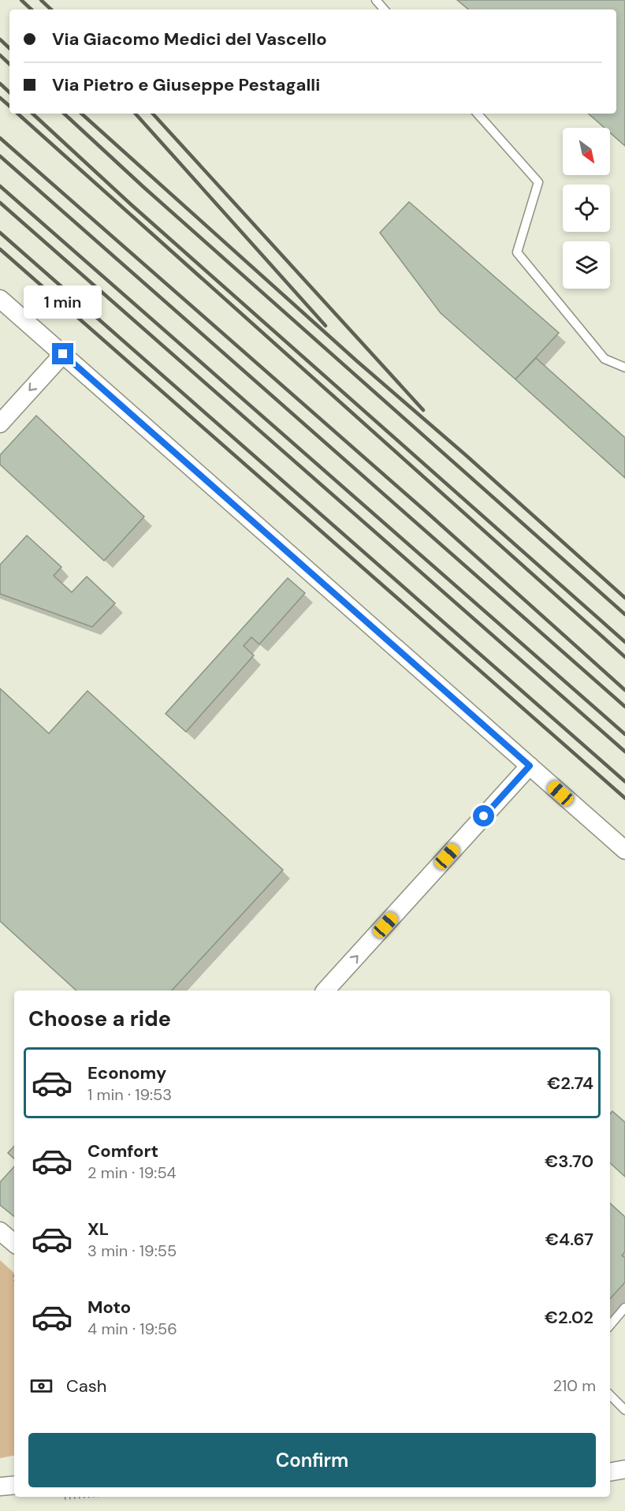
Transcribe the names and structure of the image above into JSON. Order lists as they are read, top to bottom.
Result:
{
  "north": "bottom right",
  "page": {
    "banner": ["Via Giacomo Medici del Vascello", "Via Pietro e Giuseppe Pestagalli"],
    "bubble": "1 min",
    "heading": "Choose a ride",
    "list": [
      {
        "name": "Economy",
        "note": "1 min · 19:53",
        "value": "€2.74"
      },
      {
        "name": "Comfort",
        "note": "2 min · 19:54",
        "value": "€3.70"
      },
      {
        "name": "XL",
        "note": "3 min · 19:55",
        "value": "€4.67"
      },
      {
        "name": "Moto",
        "note": "4 min · 19:56",
        "value": "€2.02"
      }
    ],
    "pay": ["Cash", "210 m"],
    "buttons": "Confirm"
  }
}
